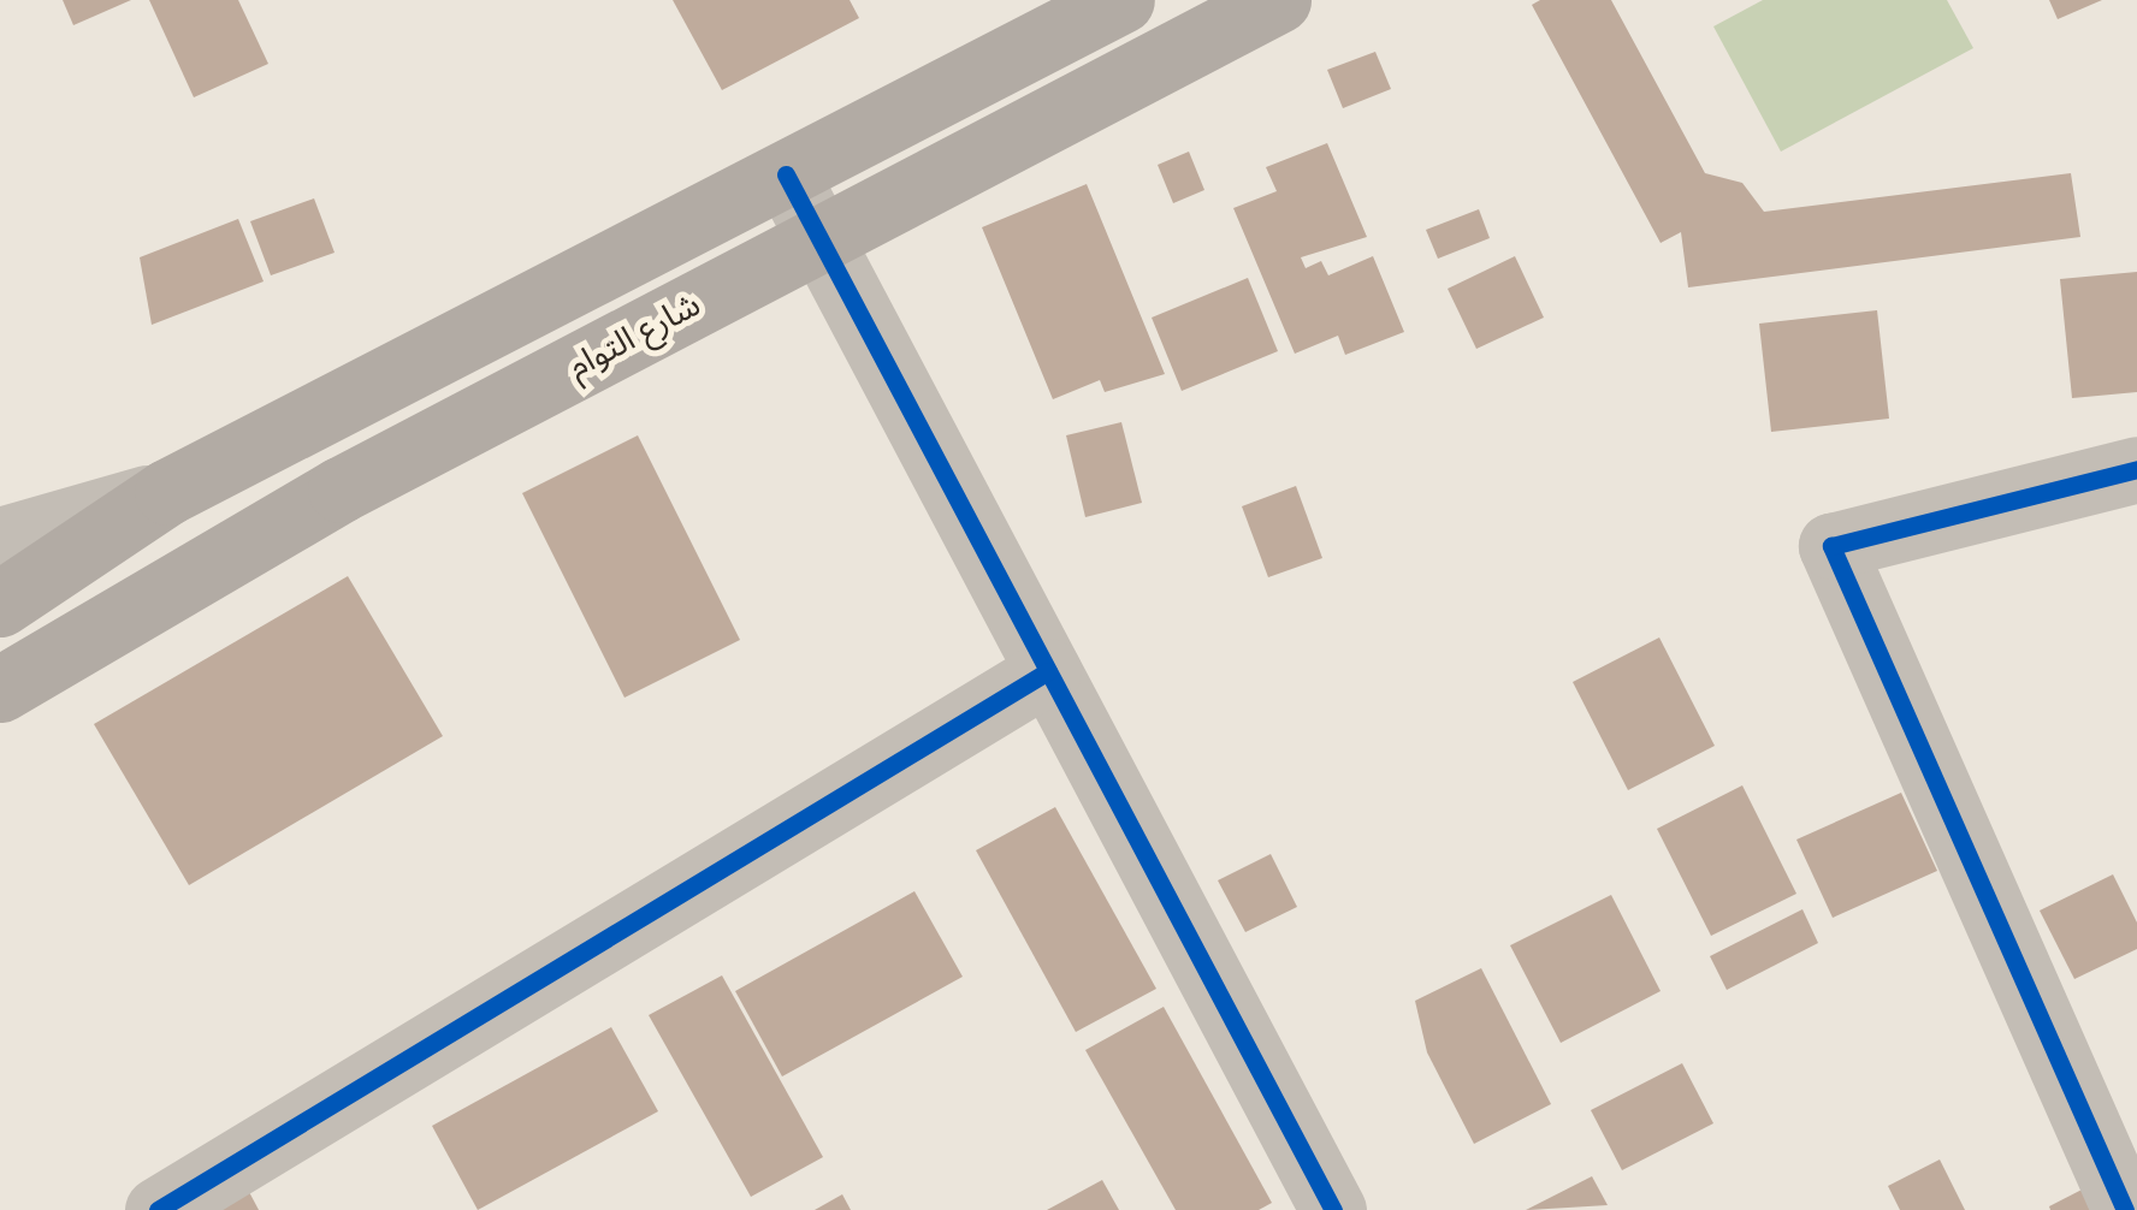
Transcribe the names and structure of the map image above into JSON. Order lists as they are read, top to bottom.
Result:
{
  "streets": {
    "main road": ["شارع التوام"]
  }
}
